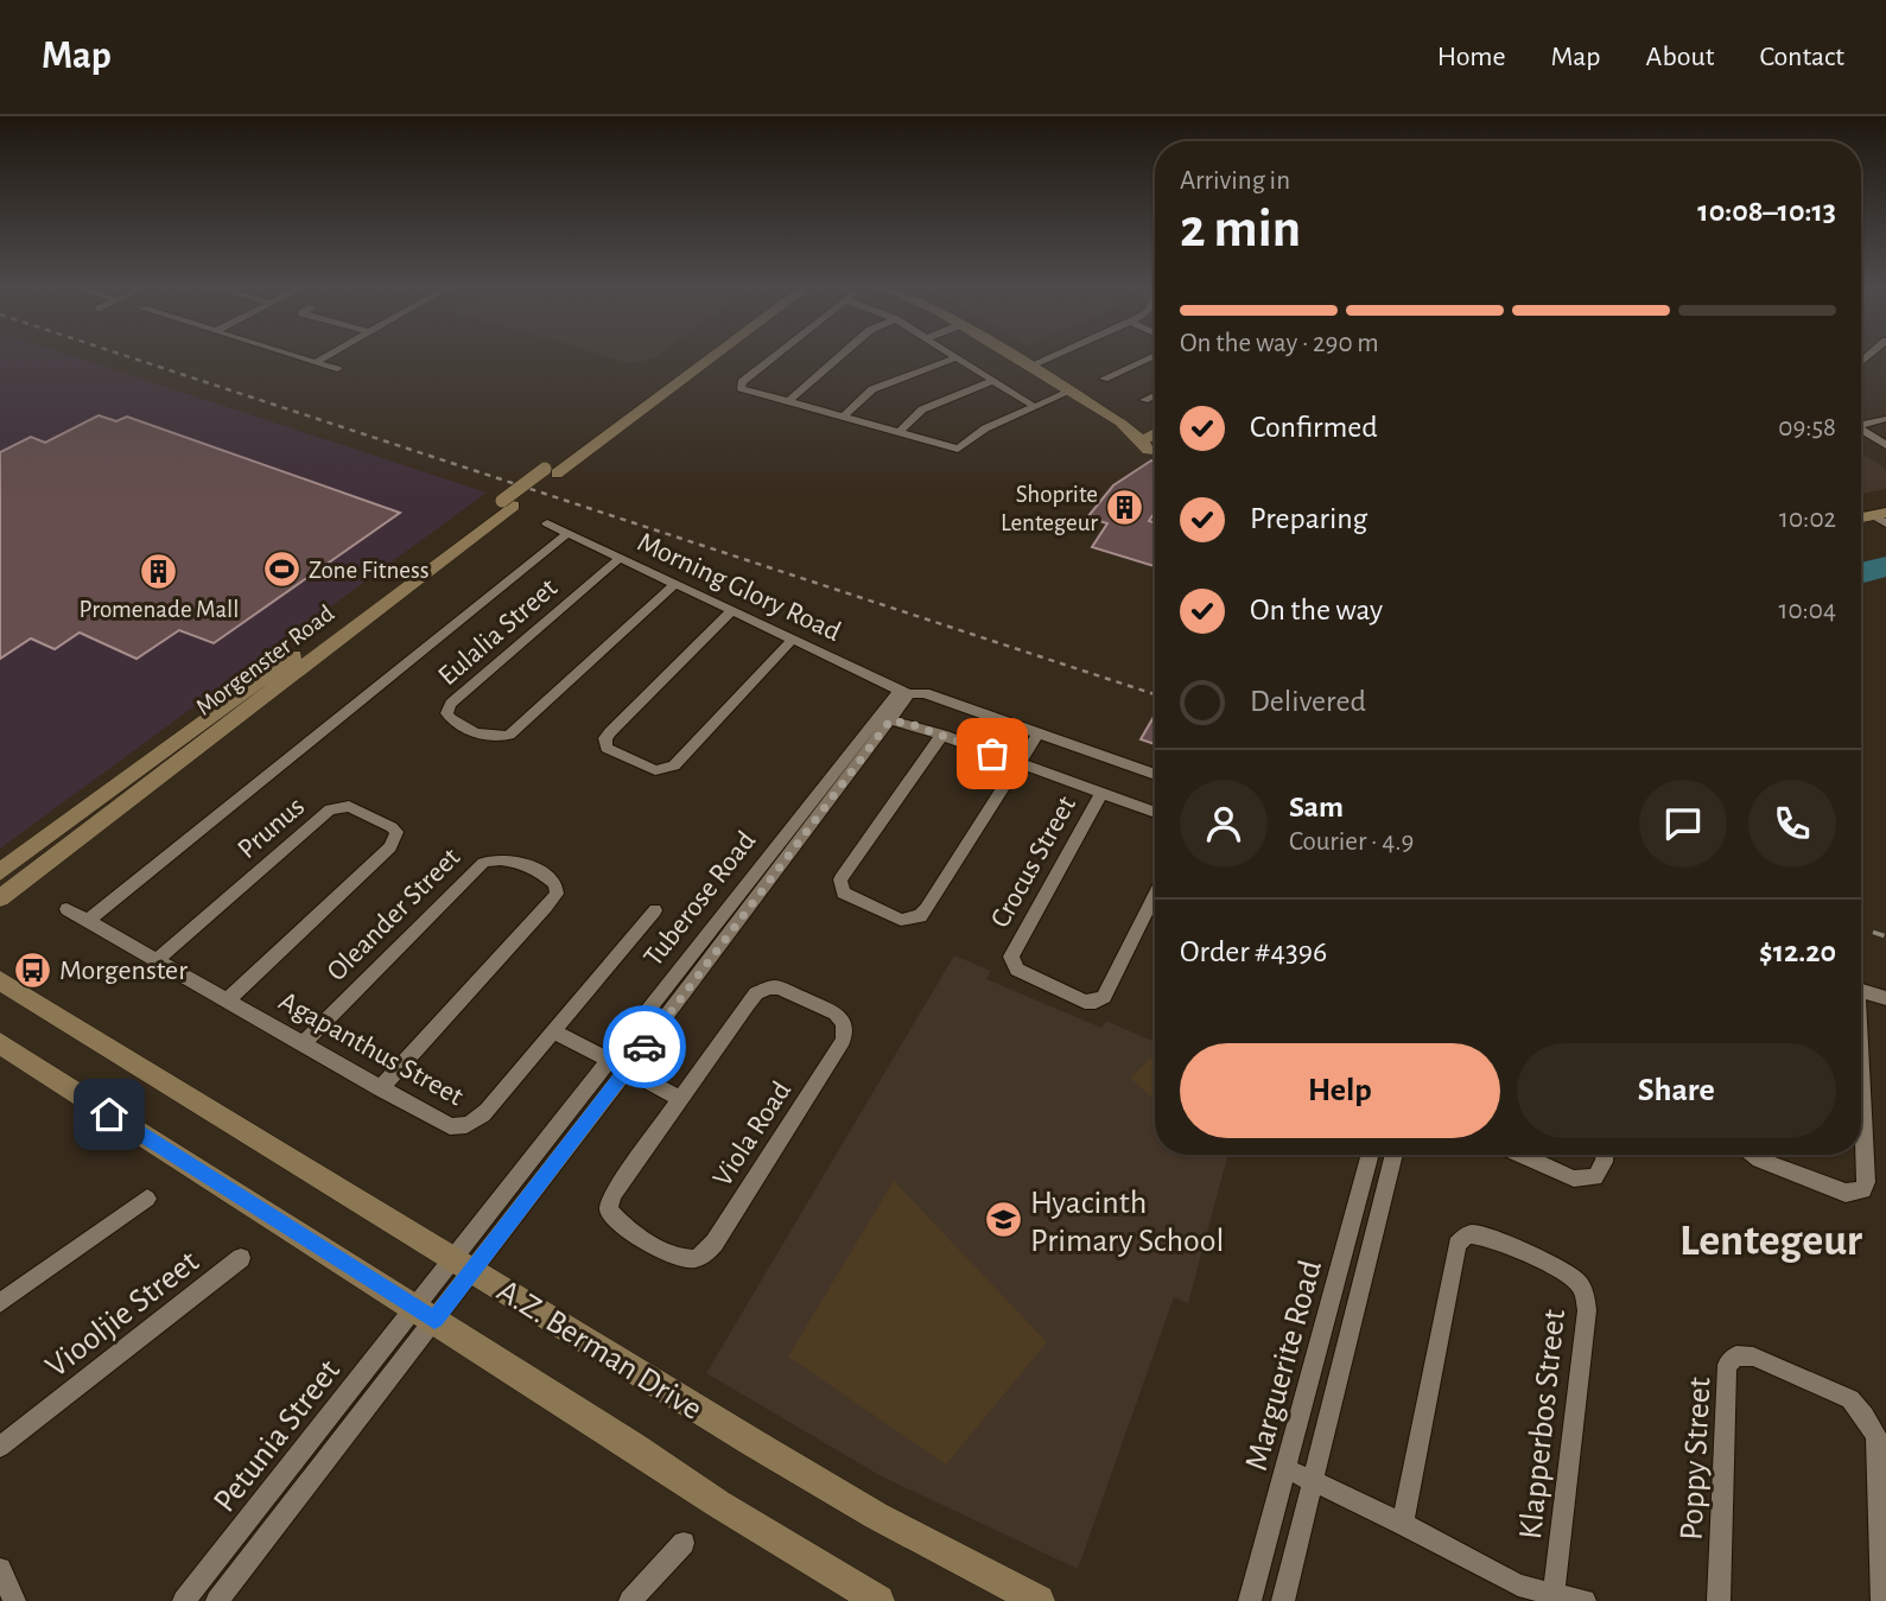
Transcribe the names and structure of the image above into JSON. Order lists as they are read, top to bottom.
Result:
{
  "streets": {
    "main road": ["Morgenster Road", "A.Z. Berman Drive"],
    "street": [
      "Morning Glory Road",
      "Eulalia Street",
      "Prunus",
      "Crocus Street",
      "Tuberose Road",
      "Oleander Street",
      "Agapanthus Street",
      "Viola Road",
      "Viooljie Street",
      "Marguerite Road",
      "Klapperbos Street",
      "Petunia Street",
      "Poppy Street"
    ]
  },
  "crossings": [
    ["Morning Glory Road", "Eulalia Street"],
    ["Morning Glory Road", "Tuberose Road"],
    ["Prunus", "Agapanthus Street"],
    ["Tuberose Road", "A.Z. Berman Drive"],
    ["Oleander Street", "Agapanthus Street"]
  ],
  "districts": ["Lentegeur"],
  "places": {
    "building": ["Shoprite Lentegeur", "Promenade Mall"],
    "sports": ["Zone Fitness"],
    "bus stop": ["Morgenster"],
    "school or university": ["Hyacinth Primary School"]
  },
  "page": {
    "header": "Map",
    "nav": [
      "Home",
      "Map",
      "About",
      "Contact"
    ],
    "heading": ["2 min", "Arriving in", "10:08–10:13"],
    "panel": [
      "Sam",
      "Courier · 4.9",
      "Order #4396",
      "$12.20"
    ],
    "bar": "On the way · 290 m",
    "list": [
      ["Confirmed", "09:58"],
      ["Preparing", "10:02"],
      ["On the way", "10:04"],
      "Delivered"
    ],
    "buttons": ["Help", "Share"]
  }
}
